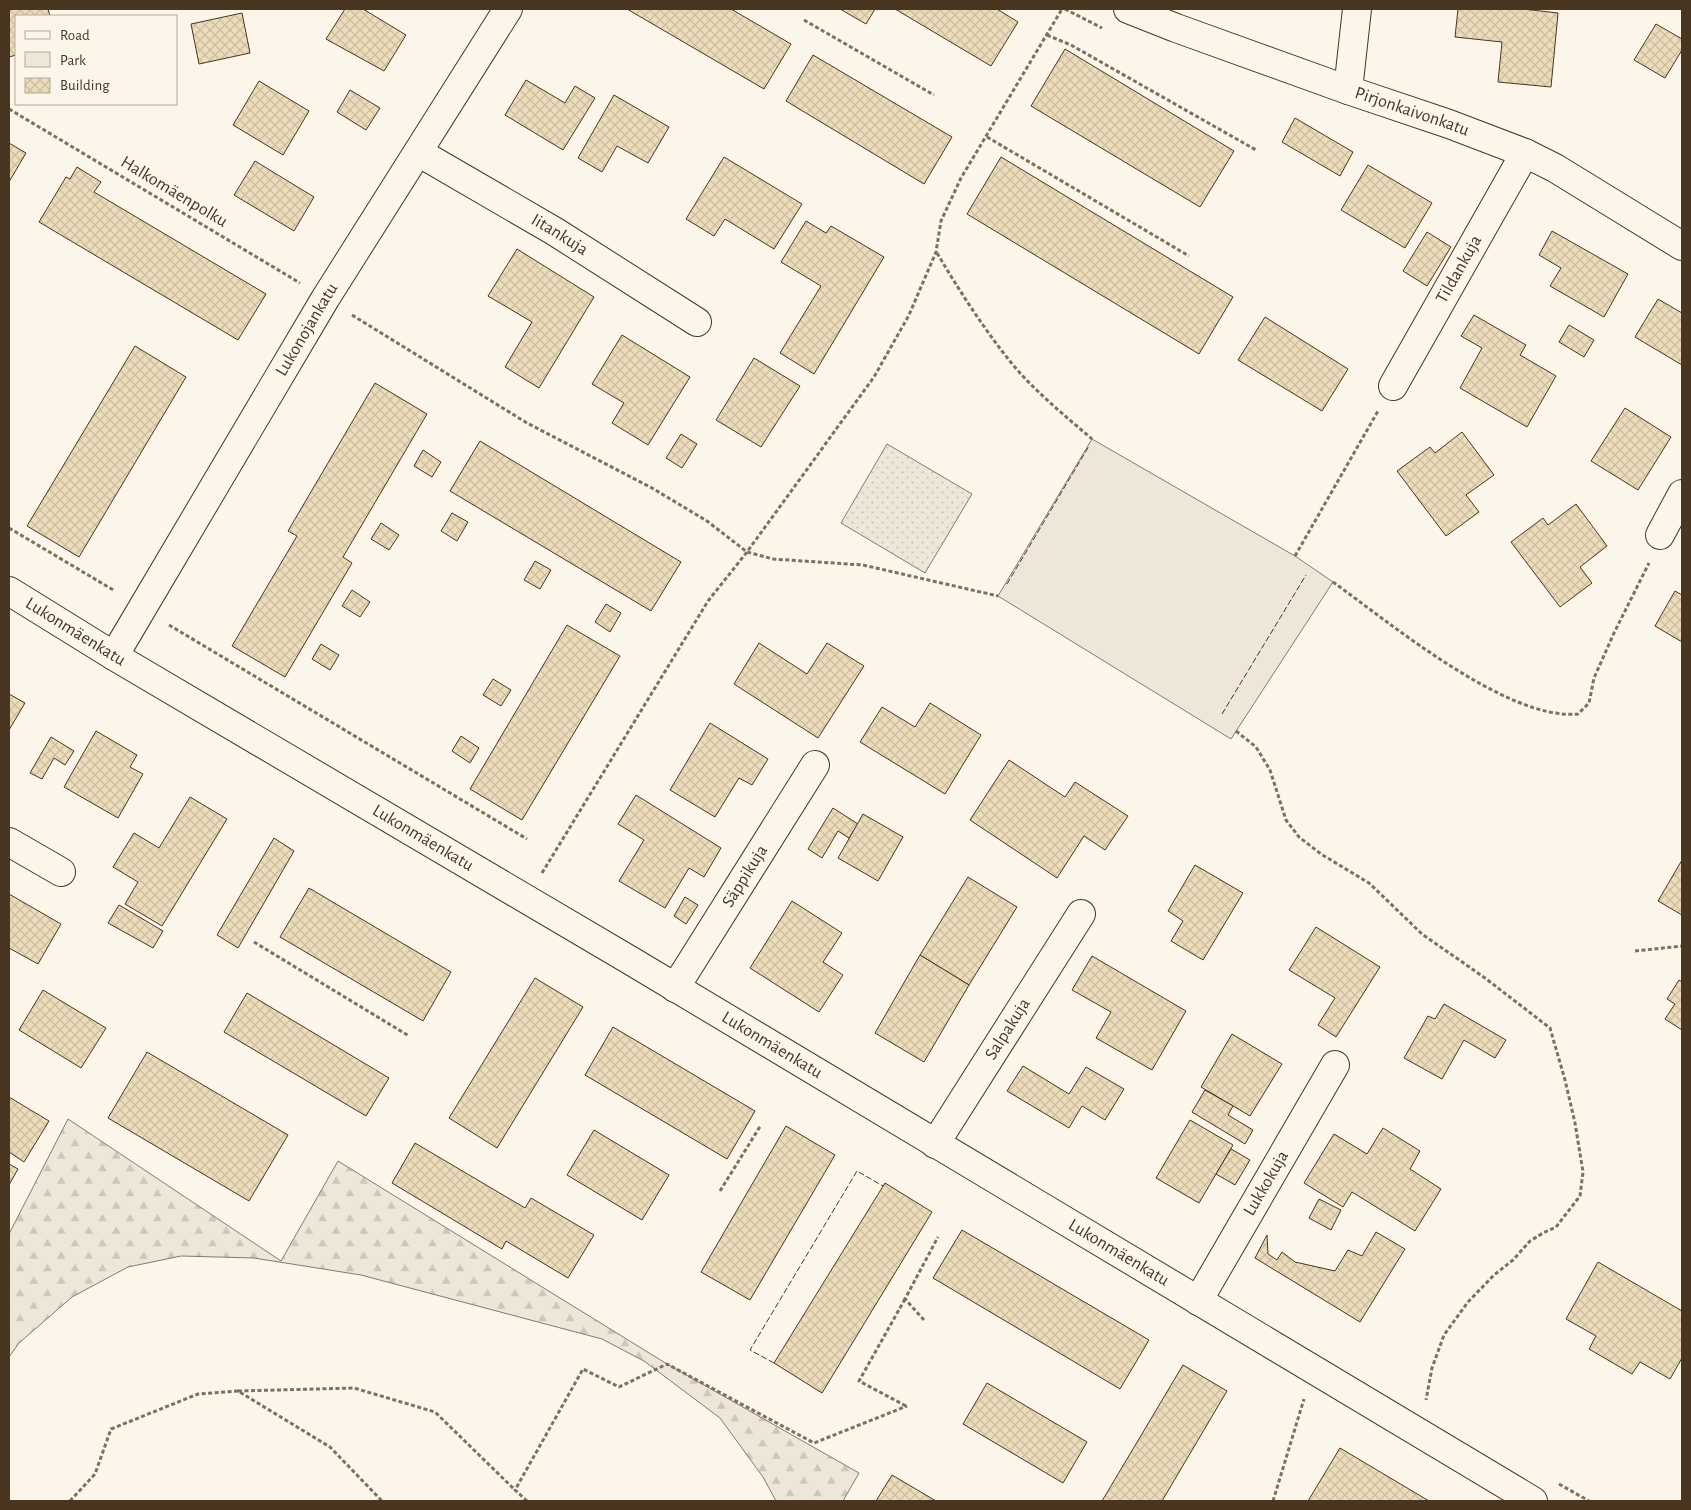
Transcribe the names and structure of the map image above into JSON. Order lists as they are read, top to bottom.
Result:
{
  "streets": {
    "street": [
      "Pirjonkaivonkatu",
      "Iitankuja",
      "Tildankuja",
      "Lukonojankatu",
      "Lukonmäenkatu",
      "Säppikuja",
      "Salpakuja",
      "Lukkokuja"
    ],
    "path": ["Halkomäenpolku"]
  },
  "crossings": [
    ["Pirjonkaivonkatu", "Tildankuja"],
    ["Halkomäenpolku", "Lukonojankatu"],
    ["Iitankuja", "Lukonojankatu"],
    ["Lukonojankatu", "Lukonmäenkatu"],
    ["Lukonmäenkatu", "Säppikuja"],
    ["Lukonmäenkatu", "Salpakuja"],
    ["Lukonmäenkatu", "Lukkokuja"]
  ],
  "legend": ["Road", "Park", "Building"]
}
